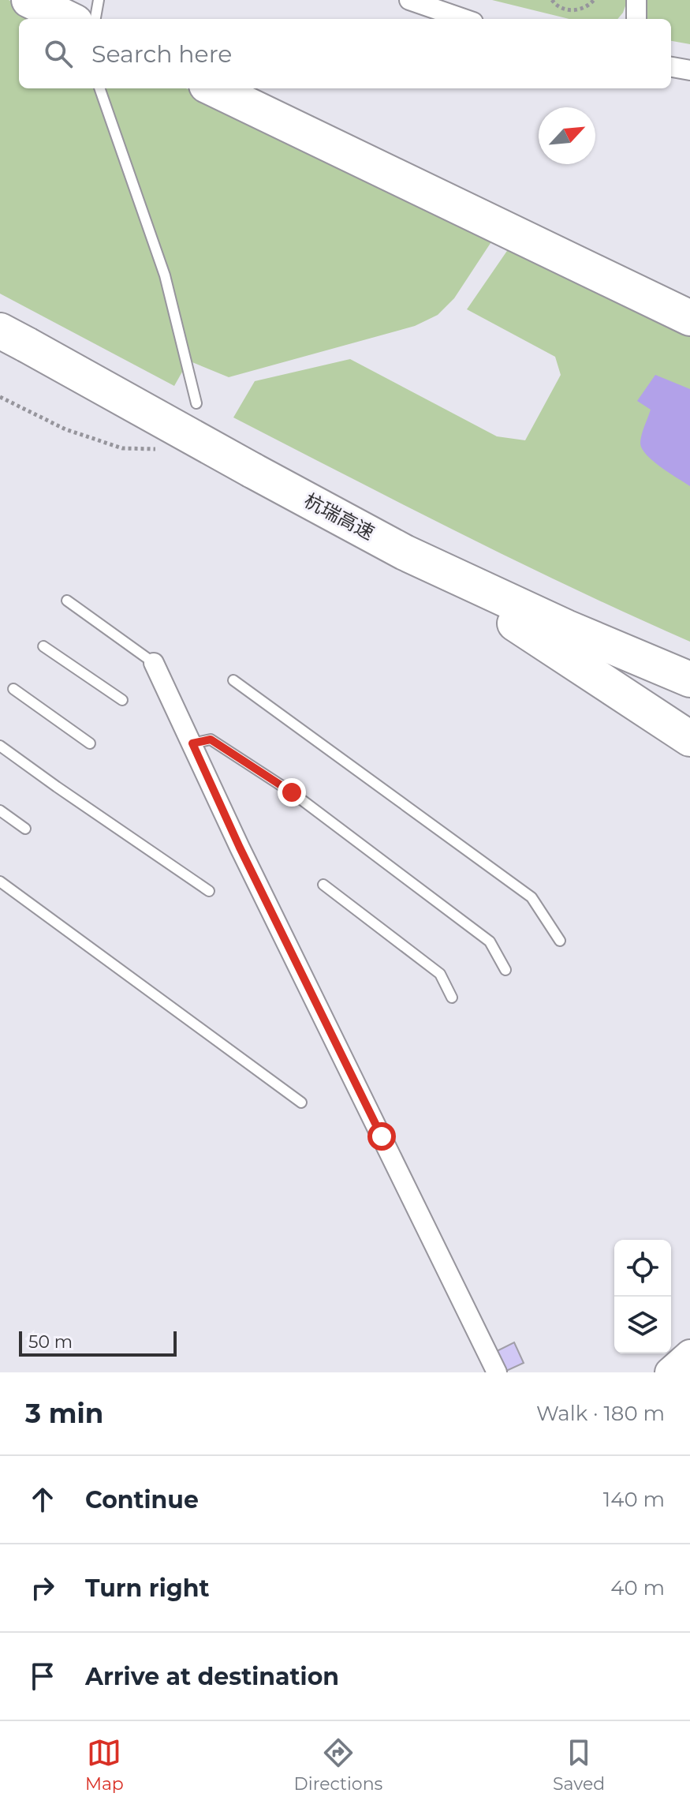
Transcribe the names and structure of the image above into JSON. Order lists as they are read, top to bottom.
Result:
{
  "streets": {
    "highway": ["杭瑞高速"]
  },
  "scale_bar": "50 m",
  "north": "top right",
  "page": {
    "search": "Search here",
    "scale": "50 m",
    "heading": ["3 min", "Walk · 180 m"],
    "list": [
      ["Continue", "140 m"],
      ["Turn right", "40 m"],
      "Arrive at destination"
    ],
    "nav": ["Map", "Directions", "Saved"]
  }
}
